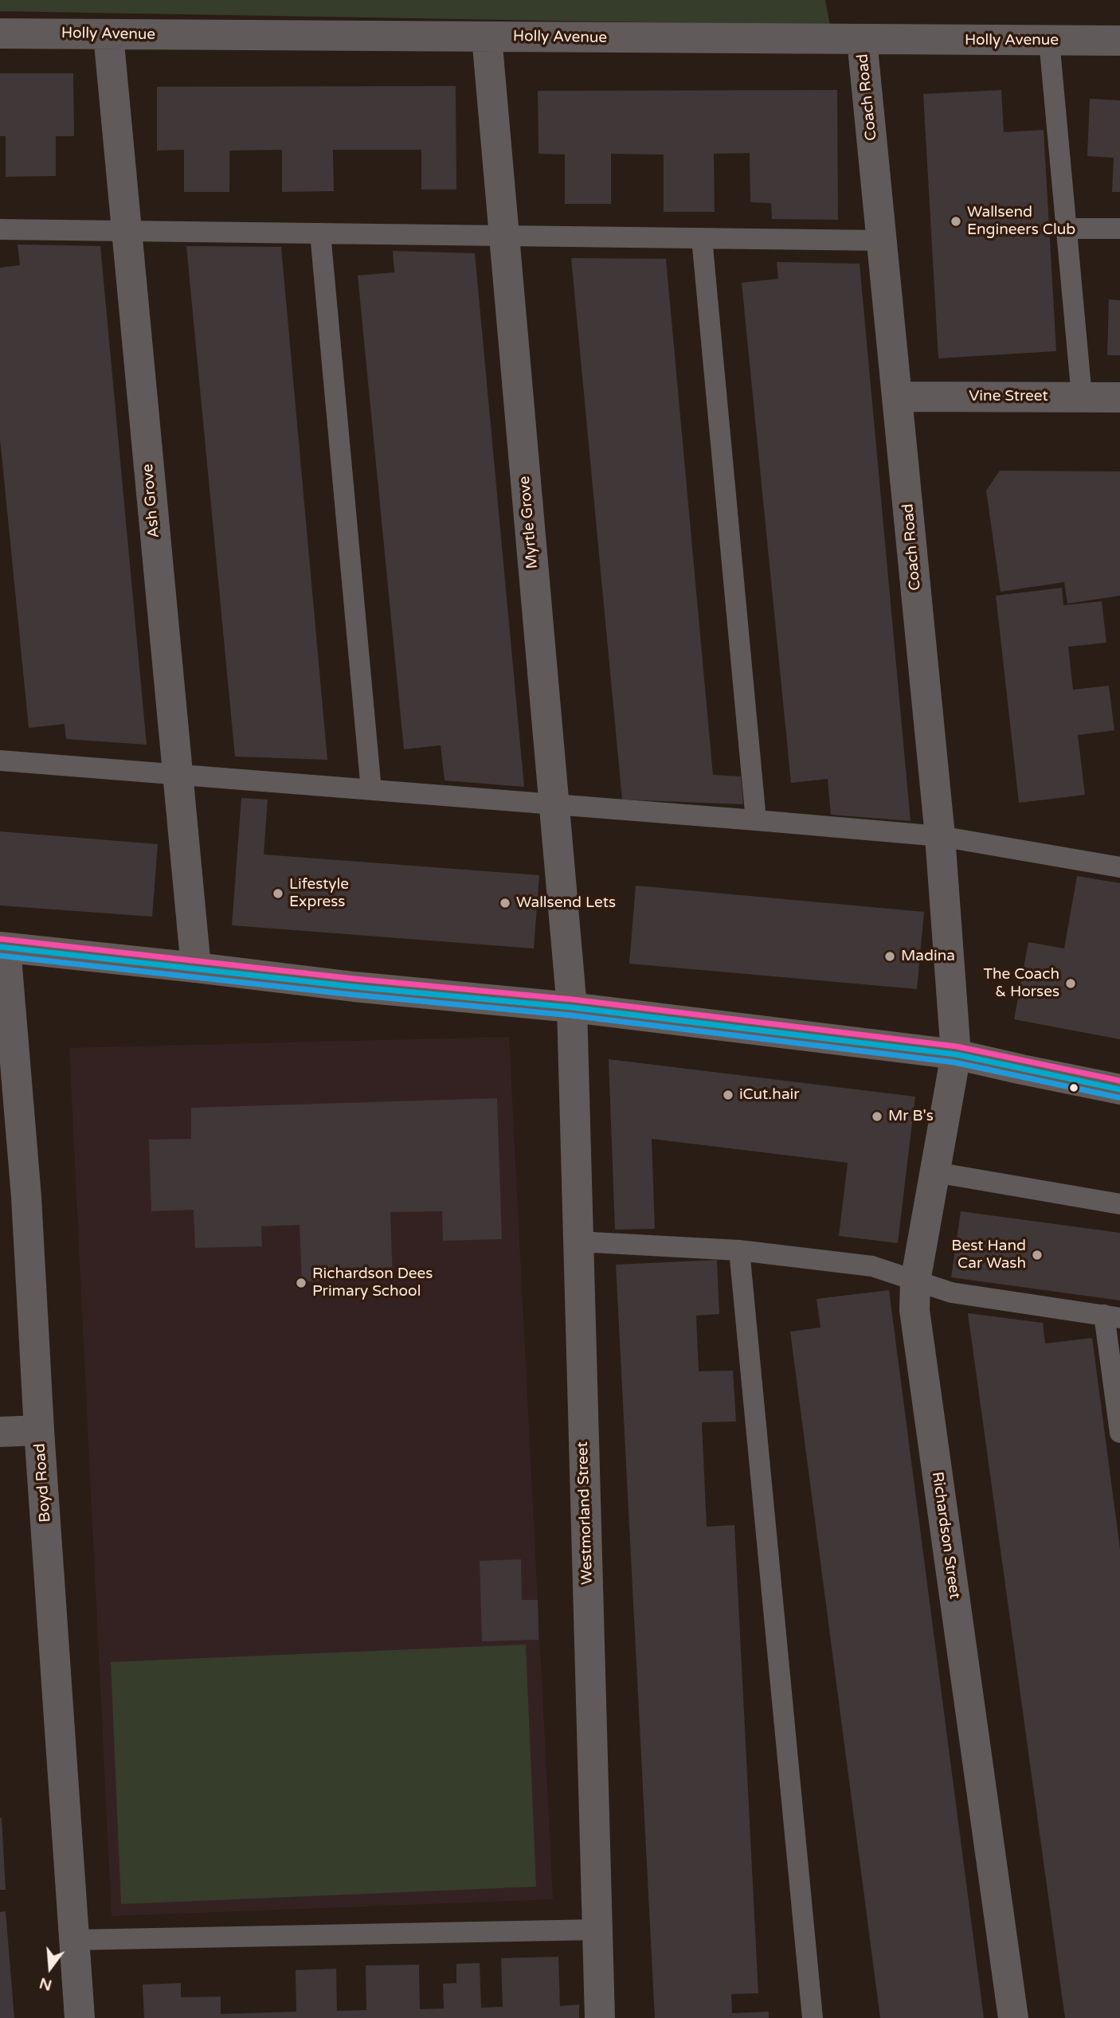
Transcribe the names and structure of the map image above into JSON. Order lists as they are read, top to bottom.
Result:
{
  "streets": {
    "street": [
      "Holly Avenue",
      "Coach Road",
      "Vine Street",
      "Ash Grove",
      "Myrtle Grove",
      "Boyd Road",
      "Westmorland Street",
      "Richardson Street"
    ]
  },
  "crossings": [
    ["Holly Avenue", "Coach Road"],
    ["Holly Avenue", "Ash Grove"],
    ["Holly Avenue", "Myrtle Grove"],
    ["Coach Road", "Vine Street"],
    ["Coach Road", "Richardson Street"],
    ["Myrtle Grove", "Westmorland Street"]
  ],
  "places": [
    "Wallsend Engineers Club",
    "Lifestyle Express",
    "Wallsend Lets",
    "Madina",
    "The Coach & Horses",
    "iCut.hair",
    "Mr B's",
    "Best Hand Car Wash",
    "Richardson Dees Primary School"
  ],
  "north": "bottom"
}
